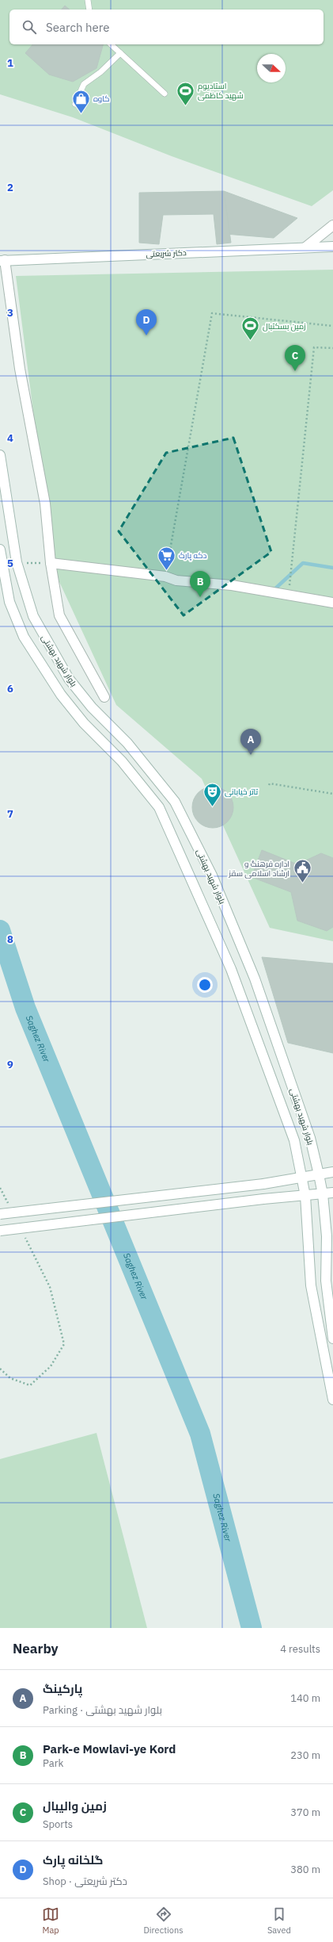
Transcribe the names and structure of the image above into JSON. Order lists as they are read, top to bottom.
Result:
{
  "streets": {
    "main road": ["دکتر شریعتی", "بلوار شهید بهشتی"]
  },
  "water": ["Saghez River"],
  "places": {
    "sports": ["استادیوم شهید کاظمی", "زمین بسکتبال"],
    "shop": ["کاوه"],
    "supermarket": ["دکه پارک"],
    "theatre": ["تاتر خیابانی"],
    "public building": ["اداره فرهنگ و ارشاد اسلامی سقز"]
  },
  "north": "right",
  "page": {
    "search": "Search here",
    "pins": [
      "D",
      "C",
      "B",
      "A"
    ],
    "heading": ["Nearby", "4 results"],
    "list": [
      {
        "mark": "A",
        "name": "پارکینگ",
        "note": "Parking · بلوار شهید بهشتی",
        "value": "140 m"
      },
      {
        "mark": "B",
        "name": "Park-e Mowlavi-ye Kord",
        "note": "Park",
        "value": "230 m"
      },
      {
        "mark": "C",
        "name": "زمین والیبال",
        "note": "Sports",
        "value": "370 m"
      },
      {
        "mark": "D",
        "name": "گلخانه پارک",
        "note": "Shop · دکتر شریعتی",
        "value": "380 m"
      }
    ],
    "nav": ["Map", "Directions", "Saved"]
  },
  "grid": {
    "rows": [
      "1",
      "2",
      "3",
      "4",
      "5",
      "6",
      "7",
      "8",
      "9"
    ]
  }
}
